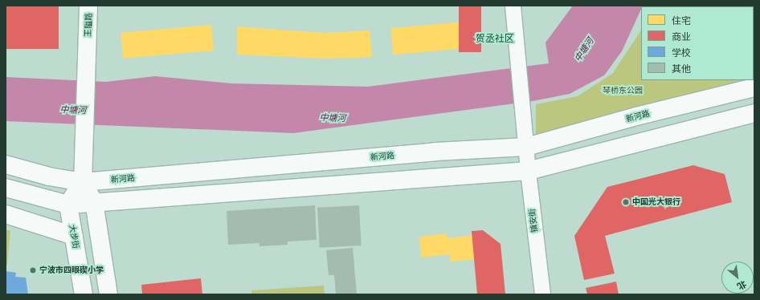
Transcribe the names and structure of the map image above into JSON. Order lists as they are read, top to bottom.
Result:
{
  "streets": {
    "main road": ["王隘路", "新河路", "大步街"],
    "street": ["镇安街"]
  },
  "crossings": [
    ["王隘路", "新河路"],
    ["新河路", "镇安街"]
  ],
  "districts": ["贺丞社区"],
  "water": ["中塘河"],
  "parks": ["琴桥东公园"],
  "places": ["中国光大银行", "宁波市四眼碶小学"],
  "legend": [
    "住宅",
    "商业",
    "学校",
    "其他"
  ],
  "north": "bottom right"
}
